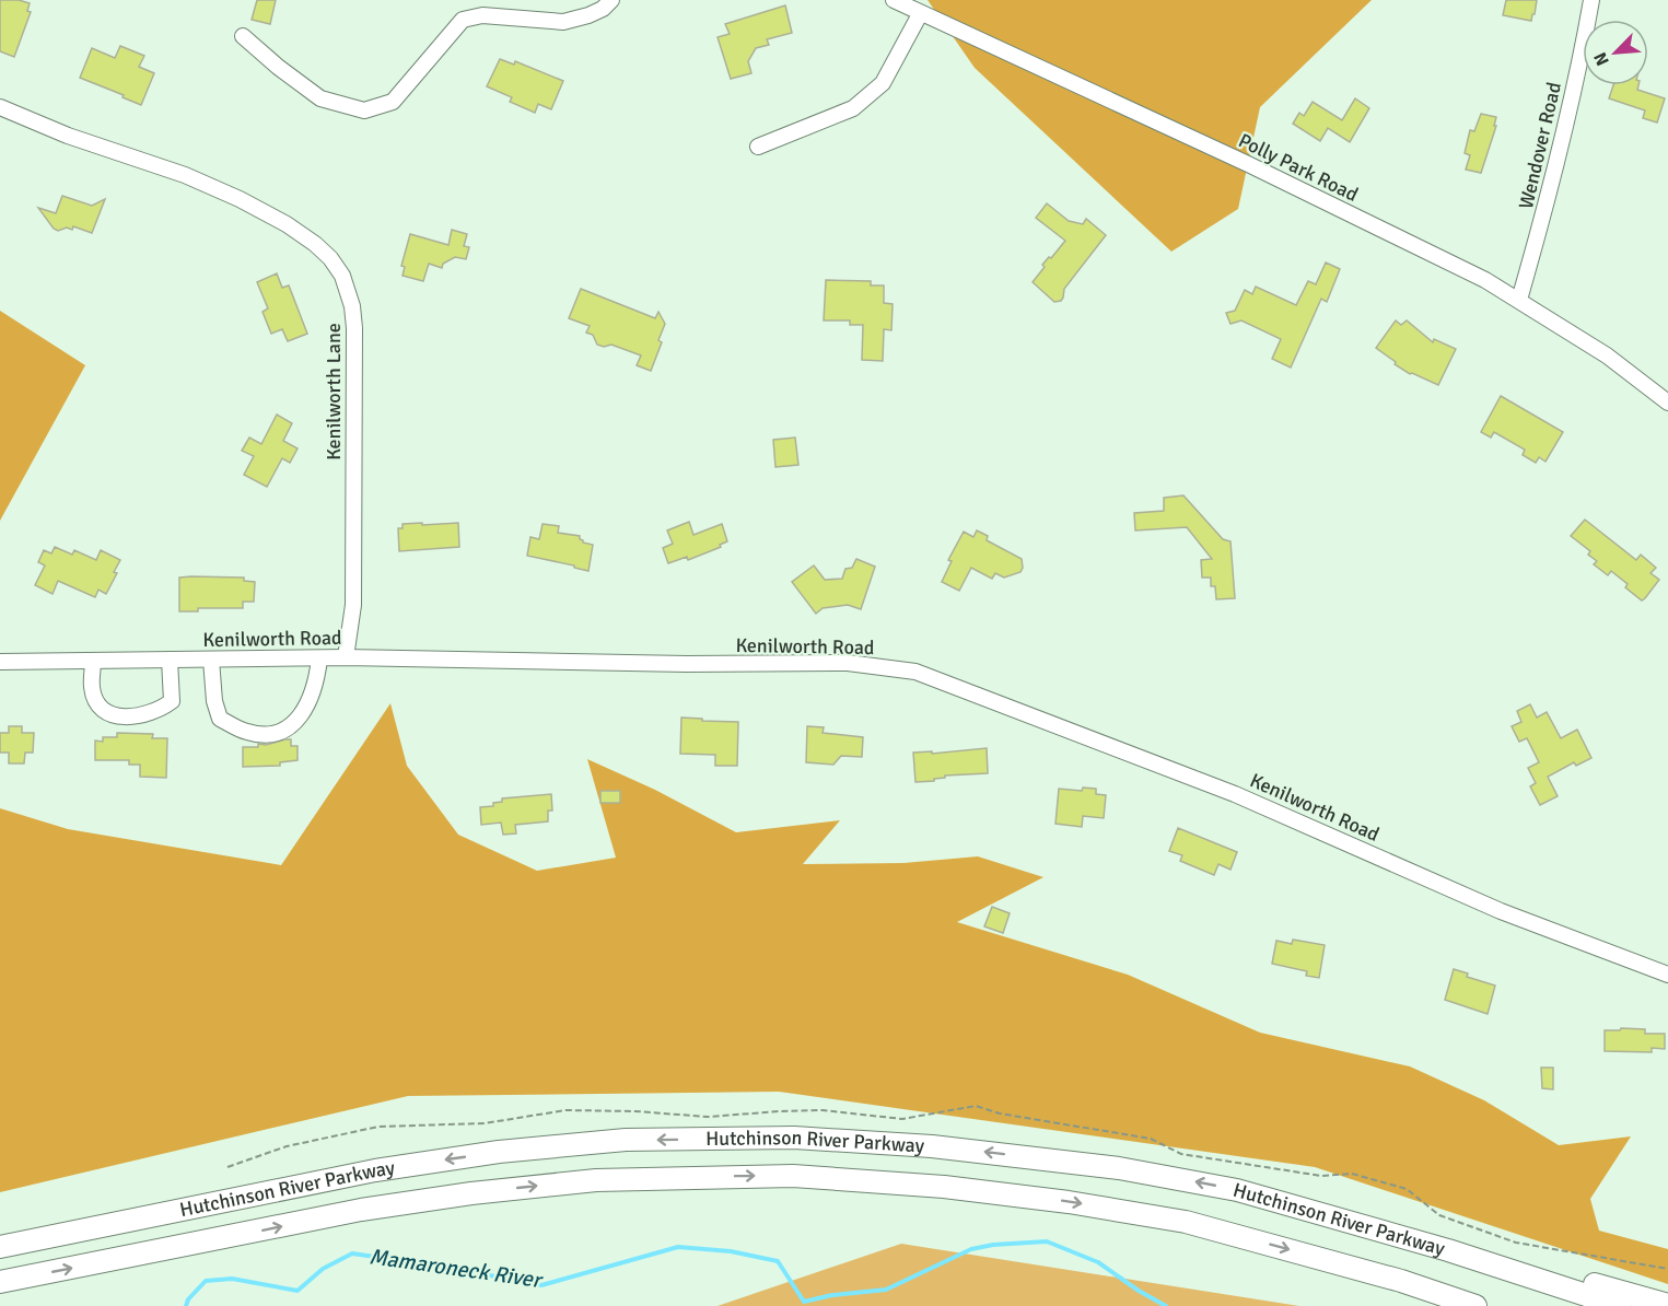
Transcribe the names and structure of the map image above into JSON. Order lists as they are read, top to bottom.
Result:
{
  "streets": {
    "highway": ["Hutchinson River Parkway"],
    "street": [
      "Wendover Road",
      "Polly Park Road",
      "Kenilworth Lane",
      "Kenilworth Road"
    ]
  },
  "crossings": [
    ["Wendover Road", "Polly Park Road"],
    ["Kenilworth Lane", "Kenilworth Road"]
  ],
  "water": ["Mamaroneck River"],
  "north": "bottom left"
}
